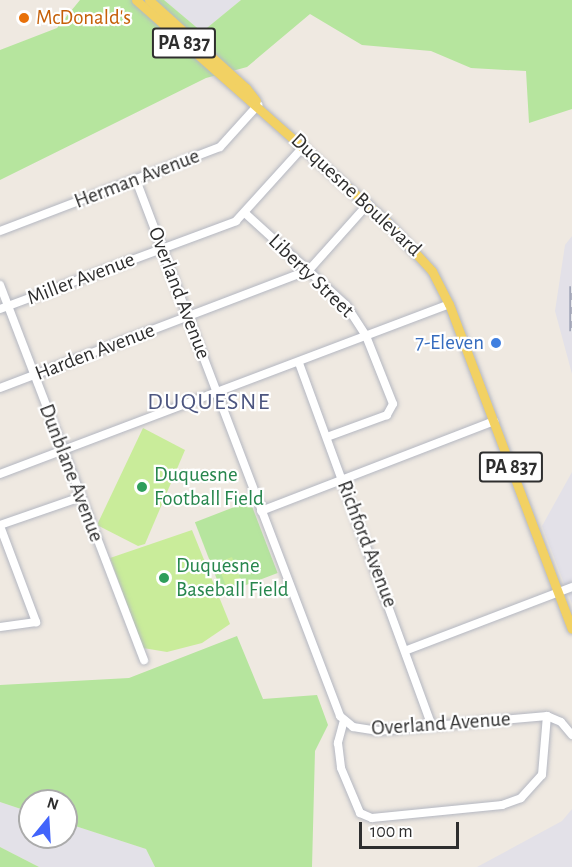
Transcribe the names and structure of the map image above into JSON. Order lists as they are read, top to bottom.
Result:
{
  "streets": {
    "main road": ["PA 837", "Duquesne Boulevard"],
    "street": [
      "Herman Avenue",
      "Liberty Street",
      "Miller Avenue",
      "Overland Avenue",
      "Harden Avenue",
      "Dunblane Avenue",
      "Richford Avenue"
    ]
  },
  "crossings": [
    ["Herman Avenue", "Duquesne Boulevard"],
    ["Herman Avenue", "Overland Avenue"],
    ["Duquesne Boulevard", "Miller Avenue"],
    ["Duquesne Boulevard", "Harden Avenue"],
    ["Liberty Street", "Miller Avenue"],
    ["Liberty Street", "Harden Avenue"],
    ["Liberty Street", "Richford Avenue"],
    ["Miller Avenue", "Overland Avenue"],
    ["Miller Avenue", "Dunblane Avenue"],
    ["Overland Avenue", "Harden Avenue"],
    ["Overland Avenue", "Richford Avenue"],
    ["Harden Avenue", "Dunblane Avenue"]
  ],
  "districts": ["DUQUESNE"],
  "places": [
    "McDonald's",
    "7-Eleven",
    "Duquesne Football Field",
    "Duquesne Baseball Field"
  ],
  "scale_bar": "100 m",
  "north": "top"
}
